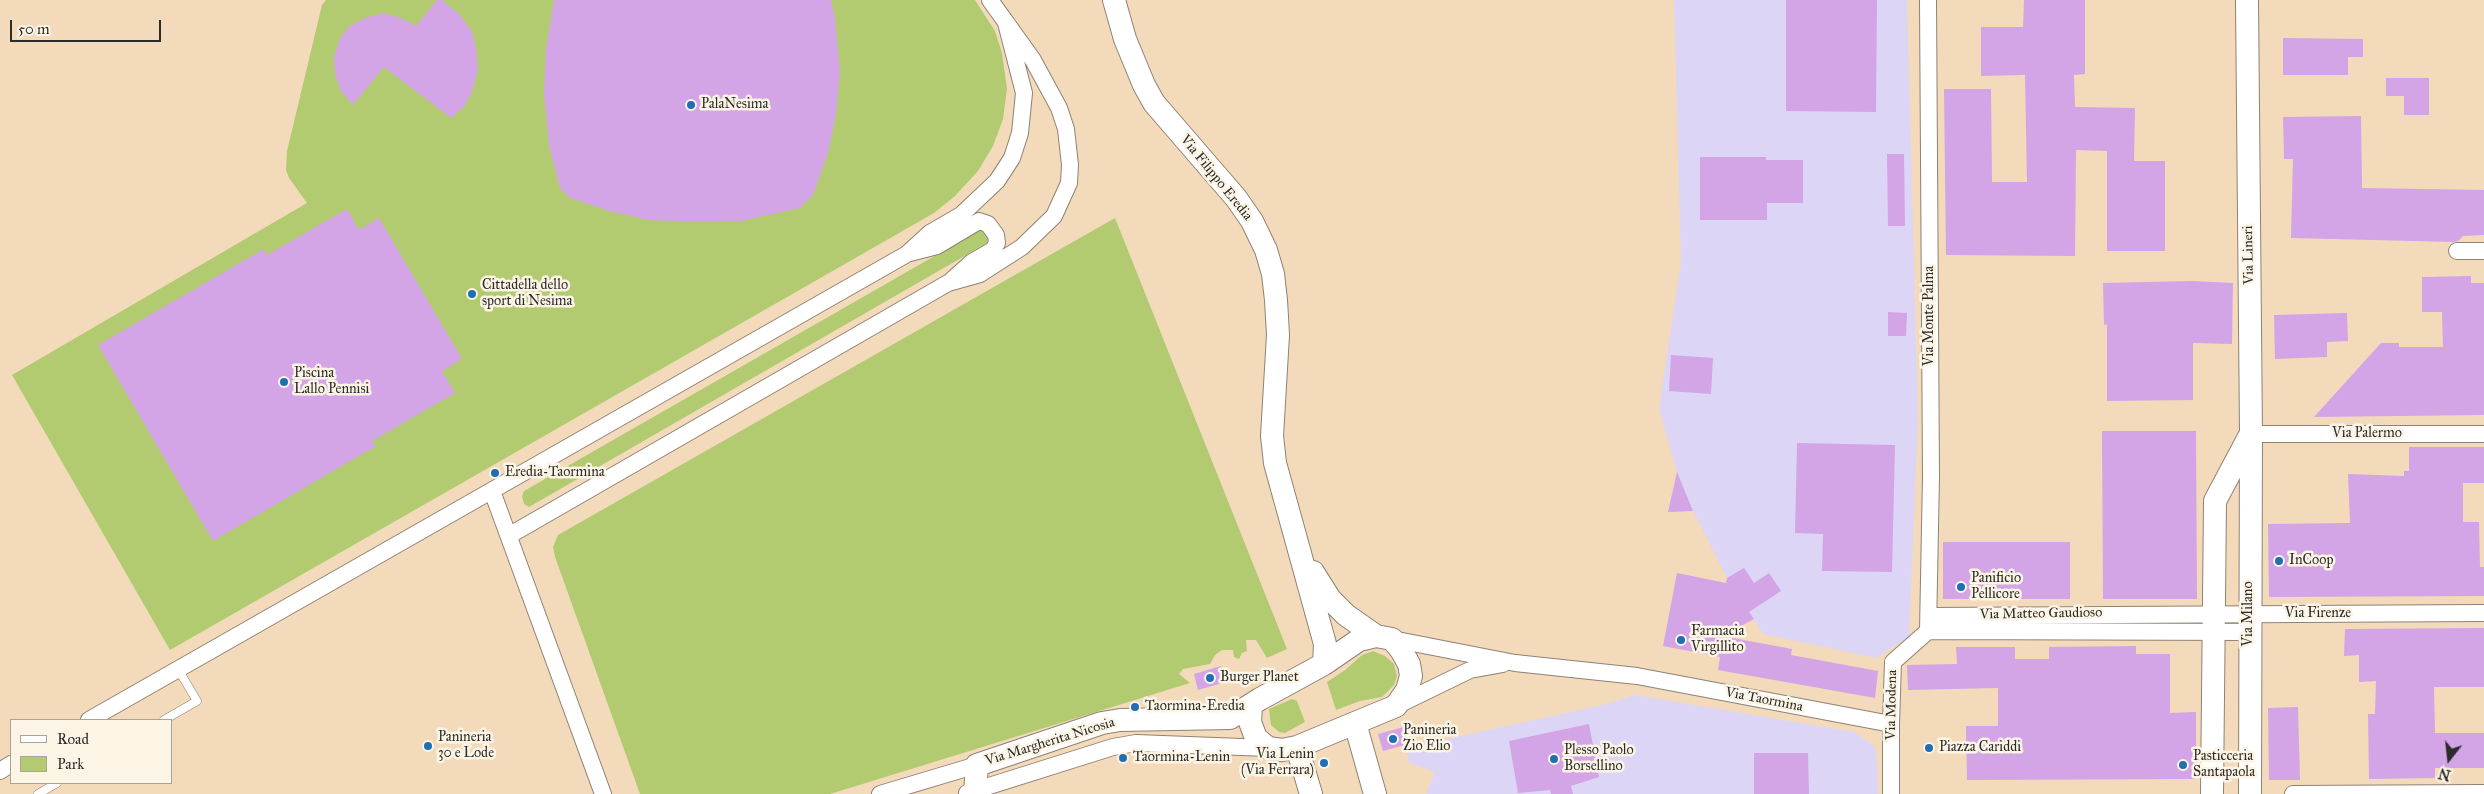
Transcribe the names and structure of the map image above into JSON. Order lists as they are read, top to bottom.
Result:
{
  "streets": {
    "main road": [
      "Via Filippo Eredia",
      "Via Lineri",
      "Via Milano",
      "Via Margherita Nicosia"
    ],
    "street": [
      "Via Monte Palma",
      "Via Palermo",
      "Via Matteo Gaudioso",
      "Via Firenze",
      "Via Taormina",
      "Via Modena"
    ]
  },
  "crossings": [
    ["Via Lineri", "Via Palermo"],
    ["Via Lineri", "Via Milano"],
    ["Via Lineri", "Via Firenze"],
    ["Via Monte Palma", "Via Matteo Gaudioso"],
    ["Via Monte Palma", "Via Firenze"],
    ["Via Monte Palma", "Via Modena"],
    ["Via Palermo", "Via Milano"],
    ["Via Matteo Gaudioso", "Via Firenze"],
    ["Via Matteo Gaudioso", "Via Modena"],
    ["Via Milano", "Via Firenze"],
    ["Via Firenze", "Via Modena"],
    ["Via Taormina", "Via Modena"]
  ],
  "places": [
    "PalaNesima",
    "Cittadella dello sport di Nesima",
    "Piscina Lallo Pennisi",
    "Eredia-Taormina",
    "InCoop",
    "Panificio Pellicore",
    "Farmacia Virgillito",
    "Burger Planet",
    "Taormina-Eredia",
    "Panineria Zio Elio",
    "Panineria 30 e Lode",
    "Piazza Cariddi",
    "Taormina-Lenin",
    "Plesso Paolo Borsellino",
    "Via Lenin (Via Ferrara)",
    "Pasticceria Santapaola"
  ],
  "legend": ["Road", "Park"],
  "scale_bar": "50 m",
  "north": "bottom"
}
